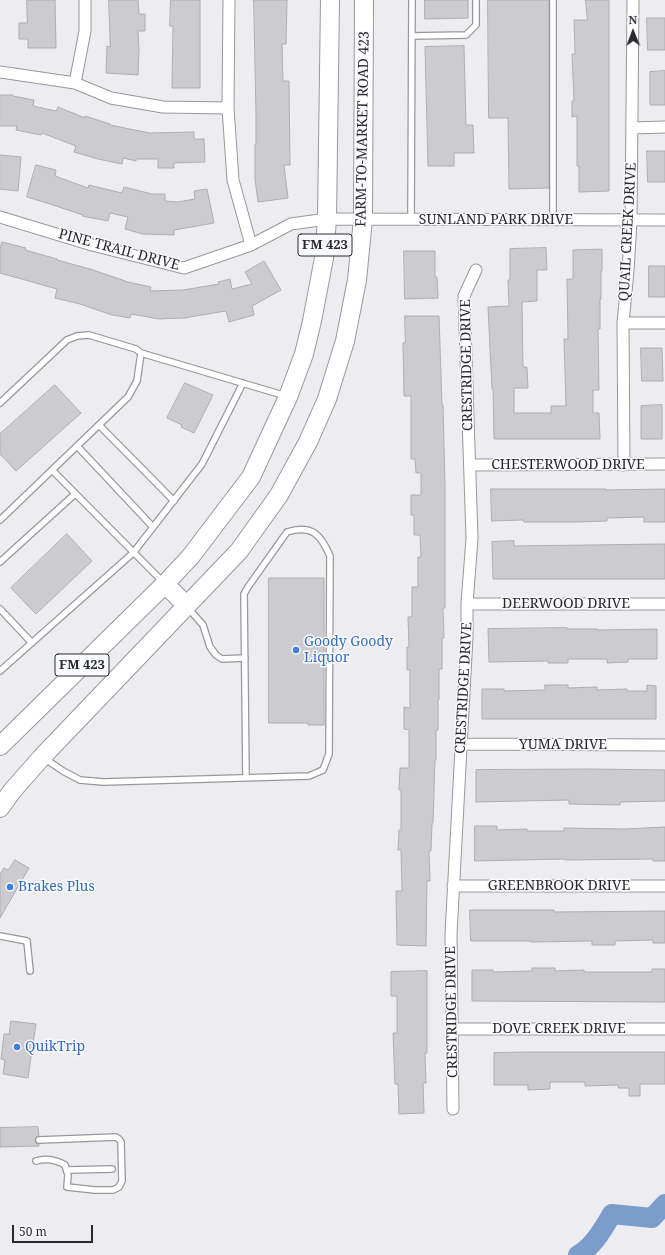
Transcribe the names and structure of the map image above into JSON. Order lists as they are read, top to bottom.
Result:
{
  "streets": {
    "main road": ["FARM-TO-MARKET ROAD 423", "FM 423"],
    "street": [
      "SUNLAND PARK DRIVE",
      "QUAIL CREEK DRIVE",
      "PINE TRAIL DRIVE",
      "CRESTRIDGE DRIVE",
      "CHESTERWOOD DRIVE",
      "DEERWOOD DRIVE",
      "YUMA DRIVE",
      "GREENBROOK DRIVE",
      "DOVE CREEK DRIVE"
    ]
  },
  "crossings": [
    ["FARM-TO-MARKET ROAD 423", "SUNLAND PARK DRIVE"],
    ["SUNLAND PARK DRIVE", "QUAIL CREEK DRIVE"],
    ["SUNLAND PARK DRIVE", "FM 423"],
    ["SUNLAND PARK DRIVE", "PINE TRAIL DRIVE"],
    ["QUAIL CREEK DRIVE", "CHESTERWOOD DRIVE"],
    ["FM 423", "PINE TRAIL DRIVE"],
    ["CRESTRIDGE DRIVE", "CHESTERWOOD DRIVE"],
    ["CRESTRIDGE DRIVE", "DEERWOOD DRIVE"],
    ["CRESTRIDGE DRIVE", "YUMA DRIVE"],
    ["CRESTRIDGE DRIVE", "GREENBROOK DRIVE"],
    ["CRESTRIDGE DRIVE", "DOVE CREEK DRIVE"]
  ],
  "places": ["Goody Goody Liquor", "Brakes Plus", "QuikTrip"],
  "scale_bar": "50 m",
  "north": "top"
}
